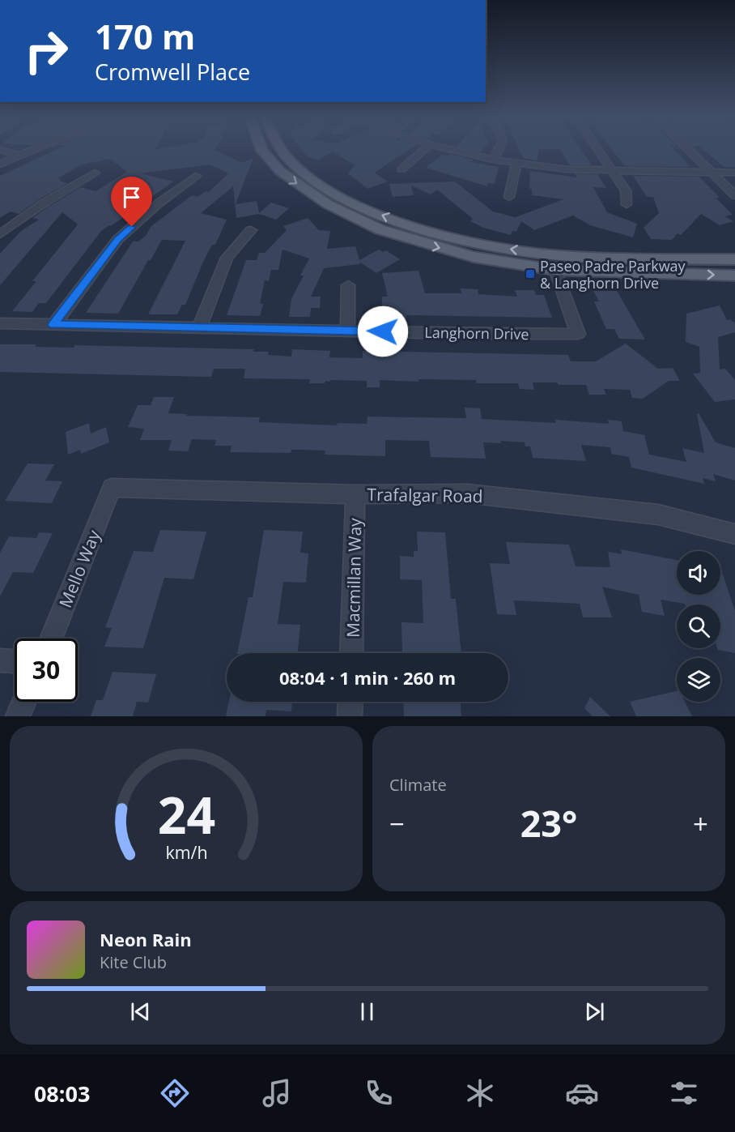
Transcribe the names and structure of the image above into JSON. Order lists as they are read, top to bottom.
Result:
{
  "streets": {
    "street": [
      "Langhorn Drive",
      "Trafalgar Road",
      "Mello Way",
      "Macmillan Way"
    ]
  },
  "crossings": [
    ["Trafalgar Road", "Mello Way"],
    ["Trafalgar Road", "Macmillan Way"]
  ],
  "places": {
    "transit": ["Paseo Padre Parkway & Langhorn Drive"]
  },
  "page": {
    "turn": ["170 m", "Cromwell Place"],
    "limit": "30",
    "trip": "08:04 · 1 min · 260 m",
    "tile": "Climate",
    "heat": ["−", "23°", "+"],
    "song": ["Neon Rain", "Kite Club"],
    "tabs": "08:03",
    "gauge": ["24", "km/h"]
  }
}
